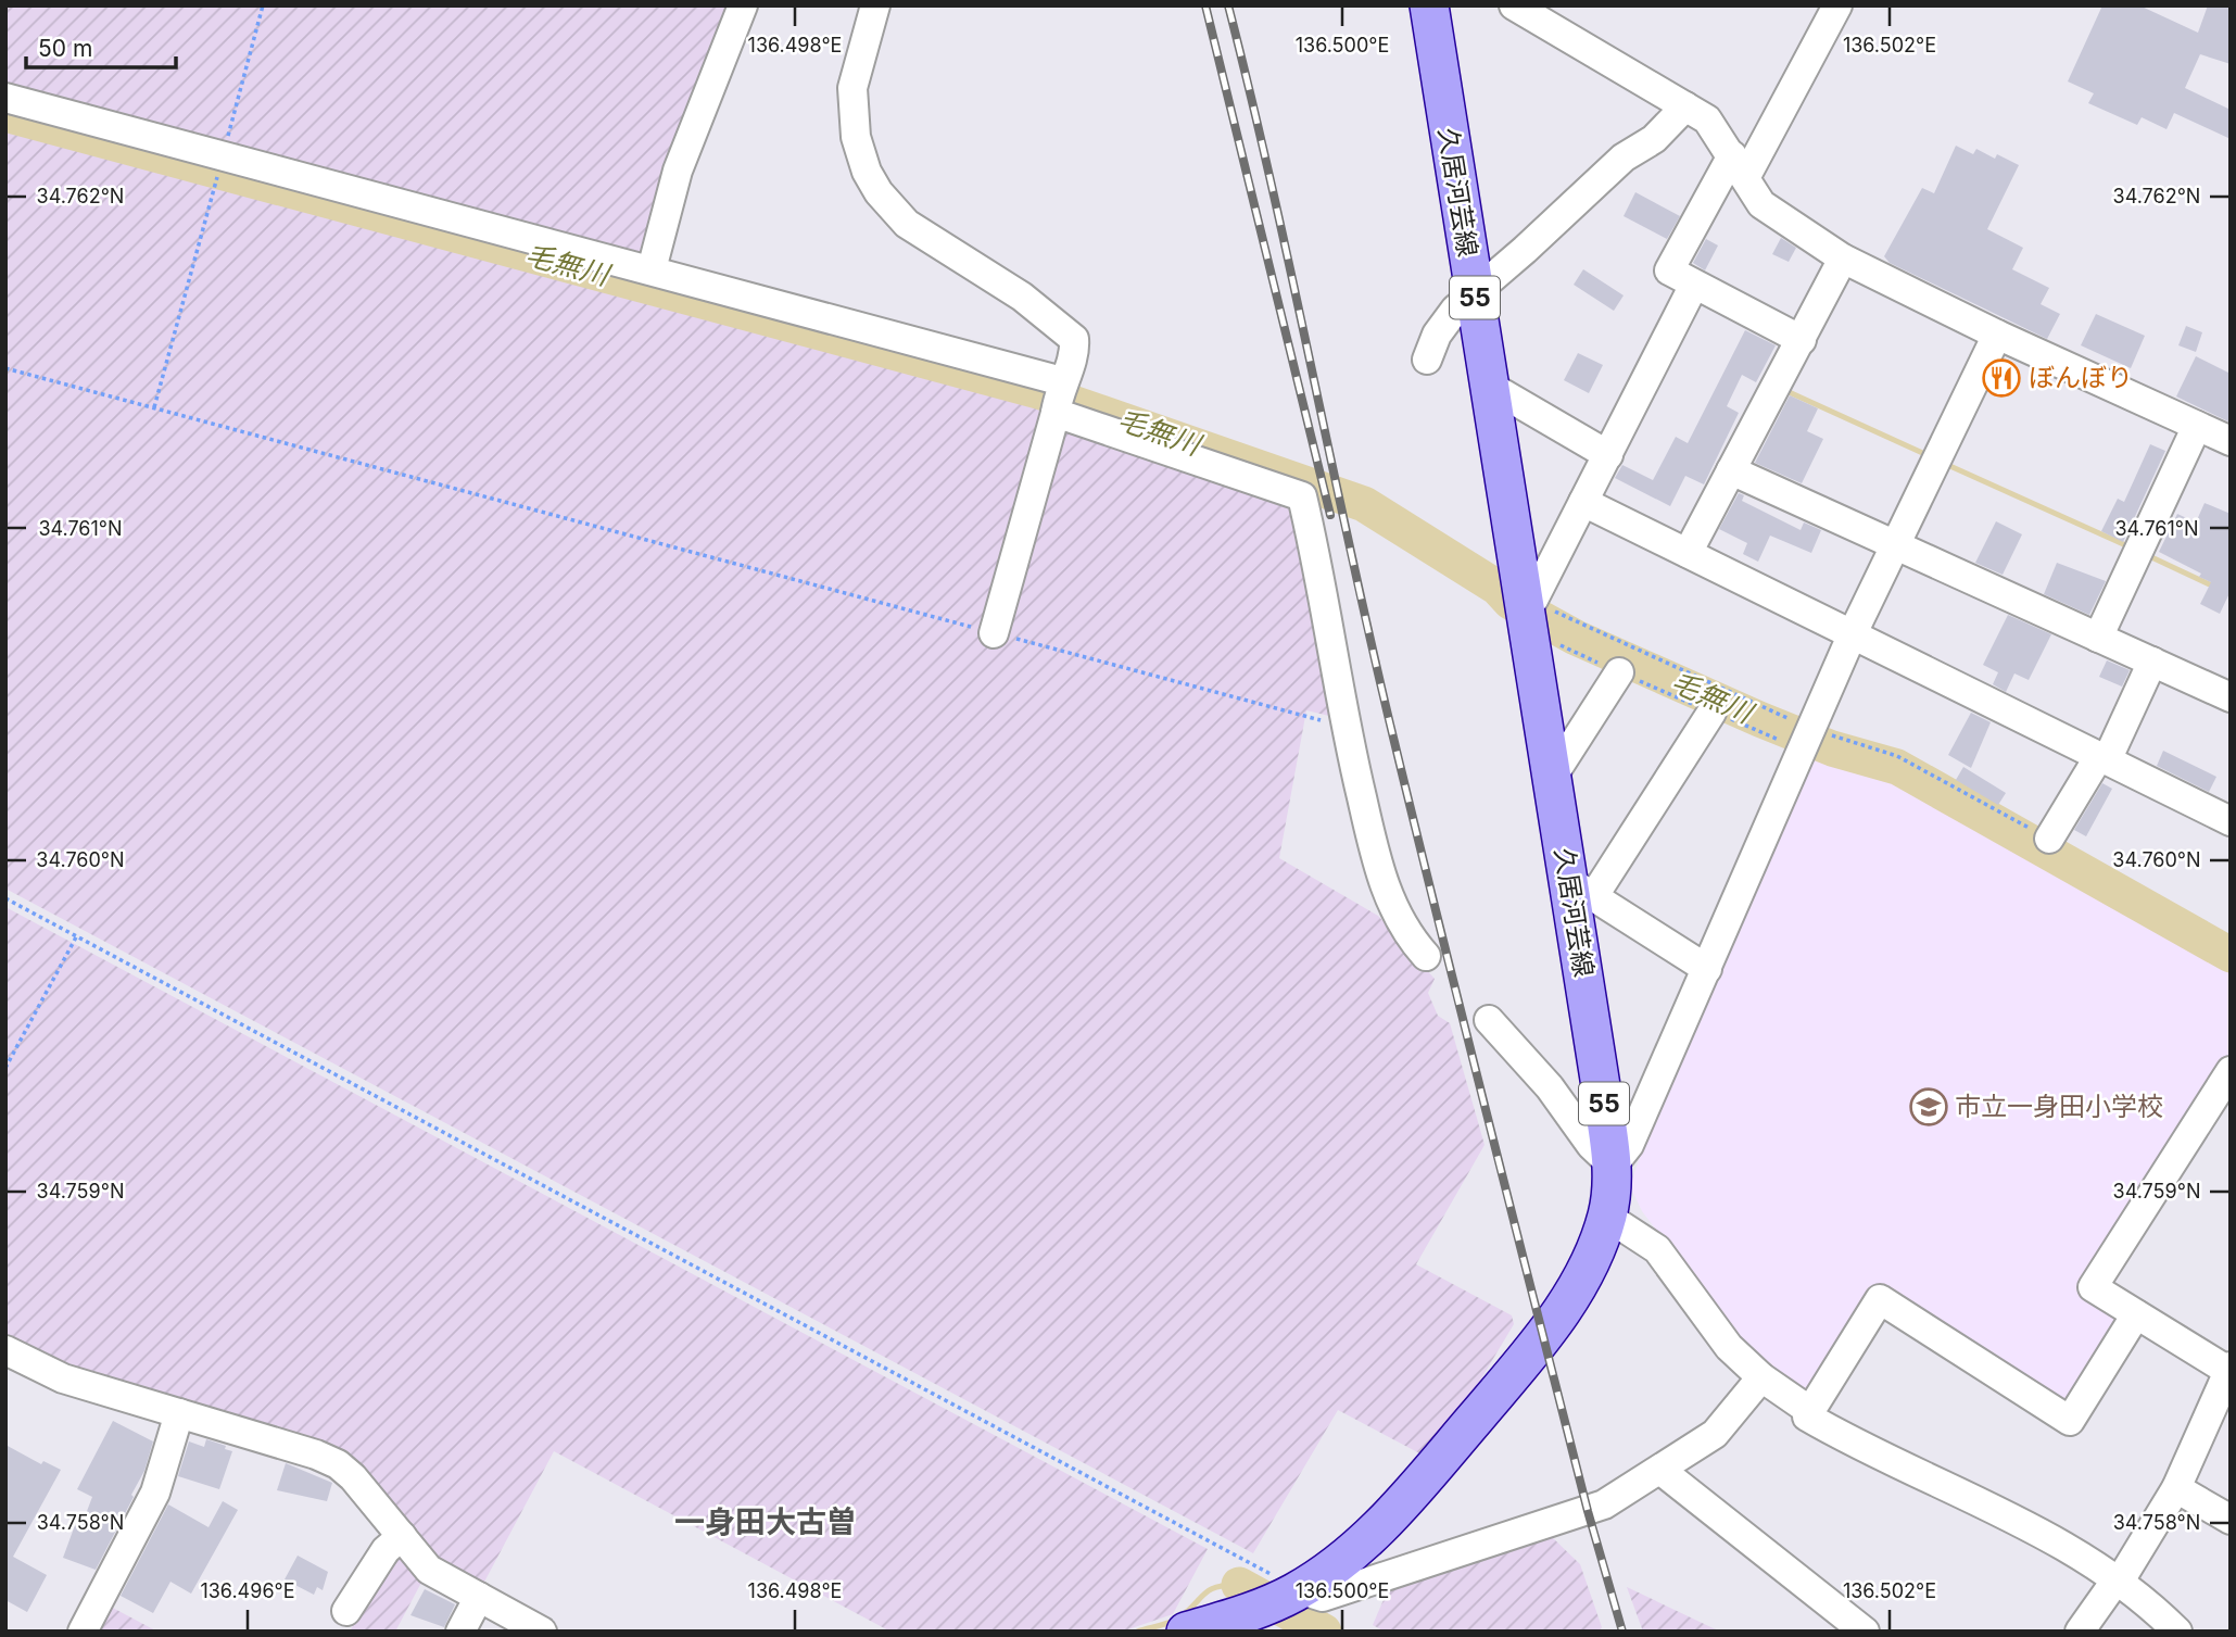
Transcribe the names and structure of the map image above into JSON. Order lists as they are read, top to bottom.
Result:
{
  "streets": {
    "main road": ["久居河芸線", "55"]
  },
  "districts": ["一身田大古曽"],
  "water": ["毛無川"],
  "places": {
    "restaurant": ["ぼんぼり"],
    "school or university": ["市立一身田小学校"]
  },
  "scale_bar": "50 m",
  "coordinates": [
    "136.498°E",
    "136.500°E",
    "136.502°E",
    "34.762°N",
    "34.761°N",
    "34.760°N",
    "34.759°N",
    "34.758°N",
    "136.496°E"
  ]
}
